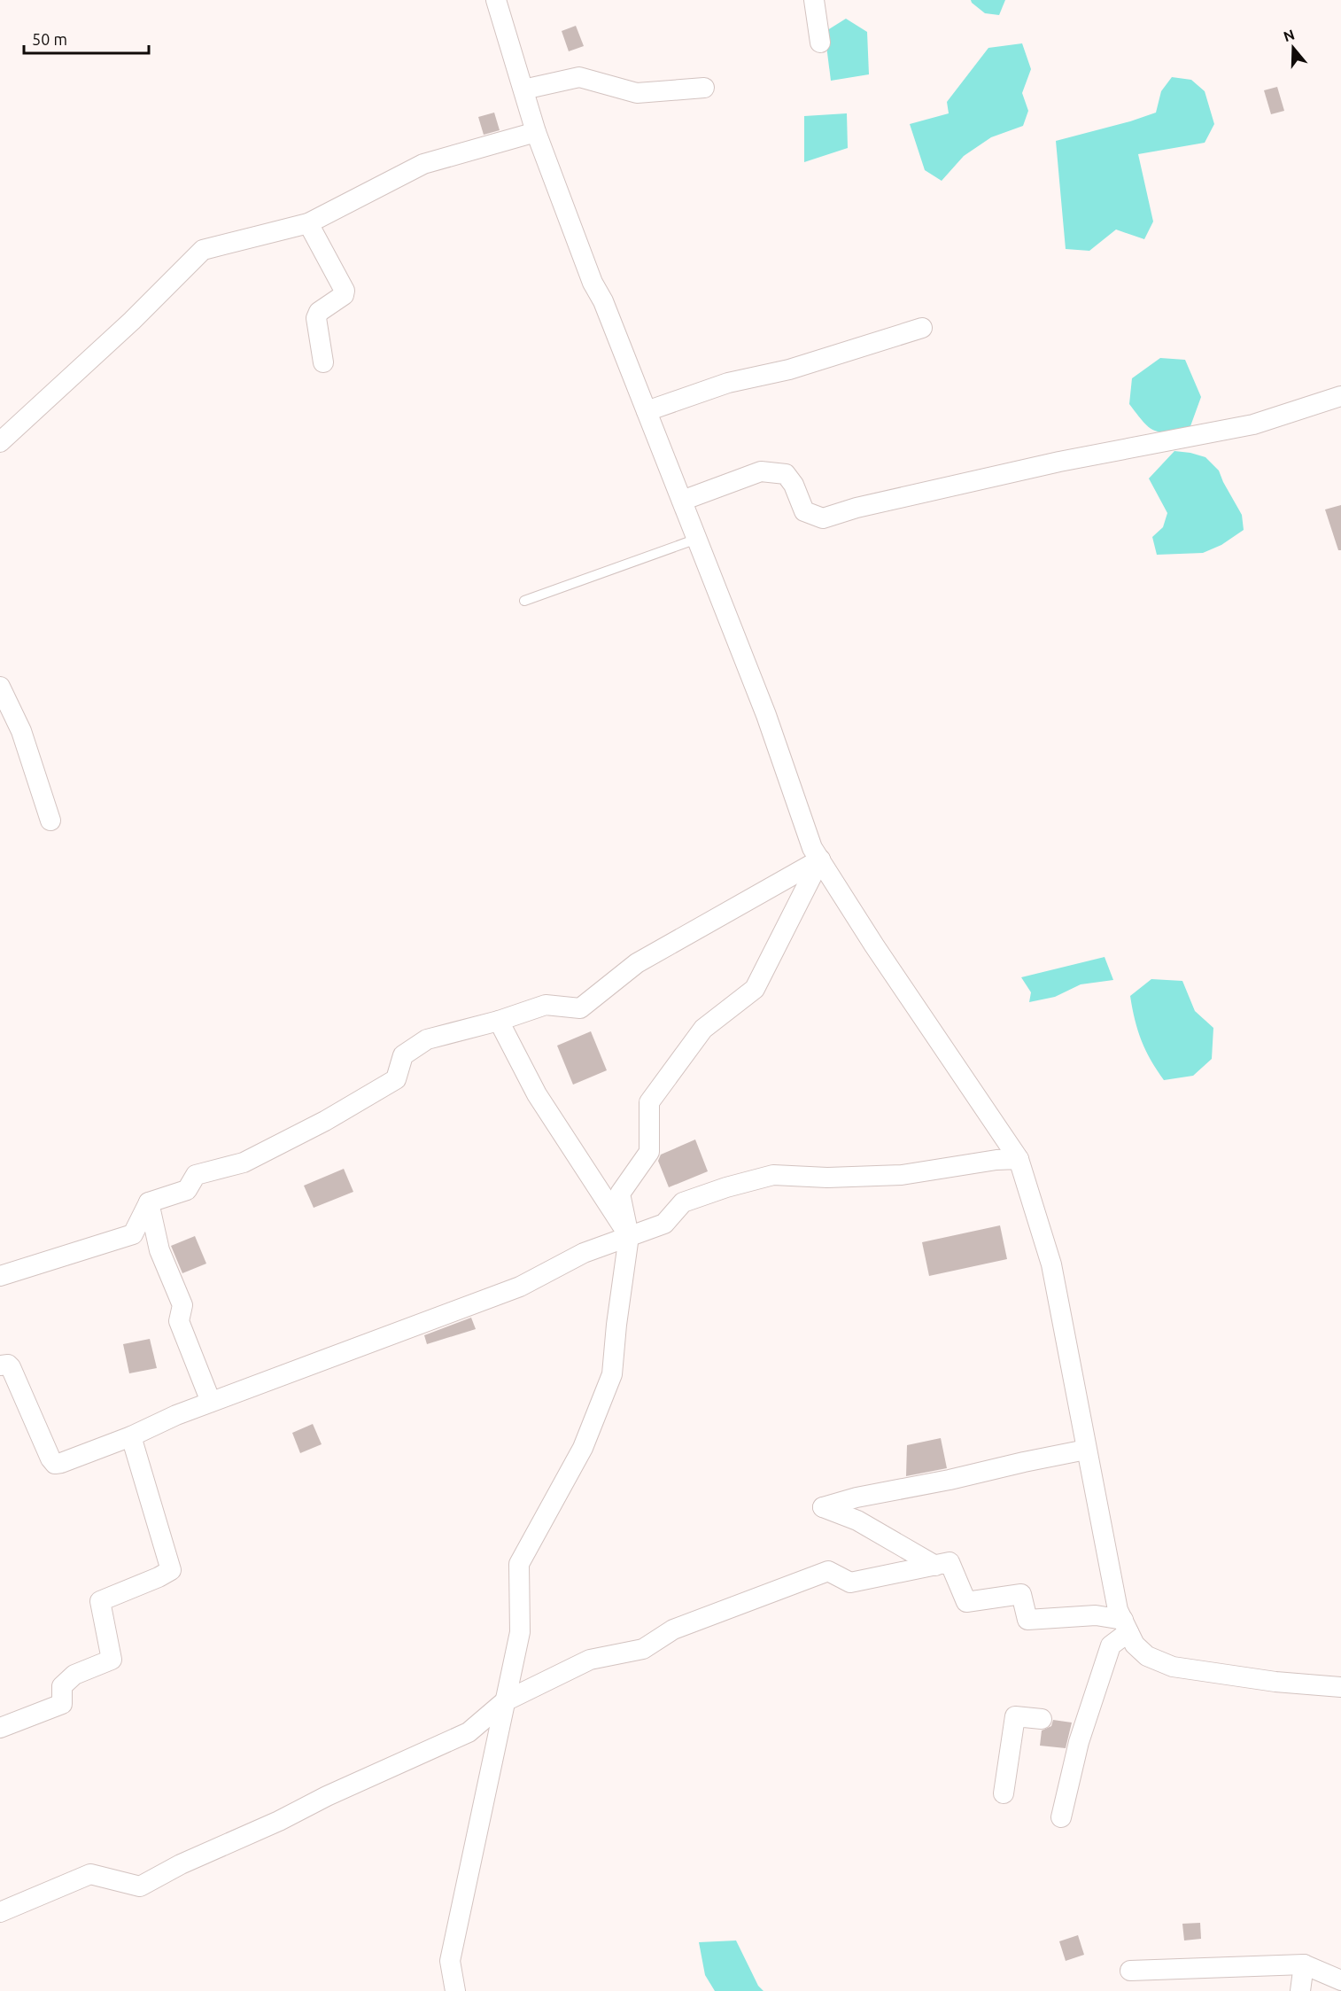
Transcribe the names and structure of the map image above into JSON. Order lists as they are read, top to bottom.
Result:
{
  "scale_bar": "50 m",
  "north": "top"
}
